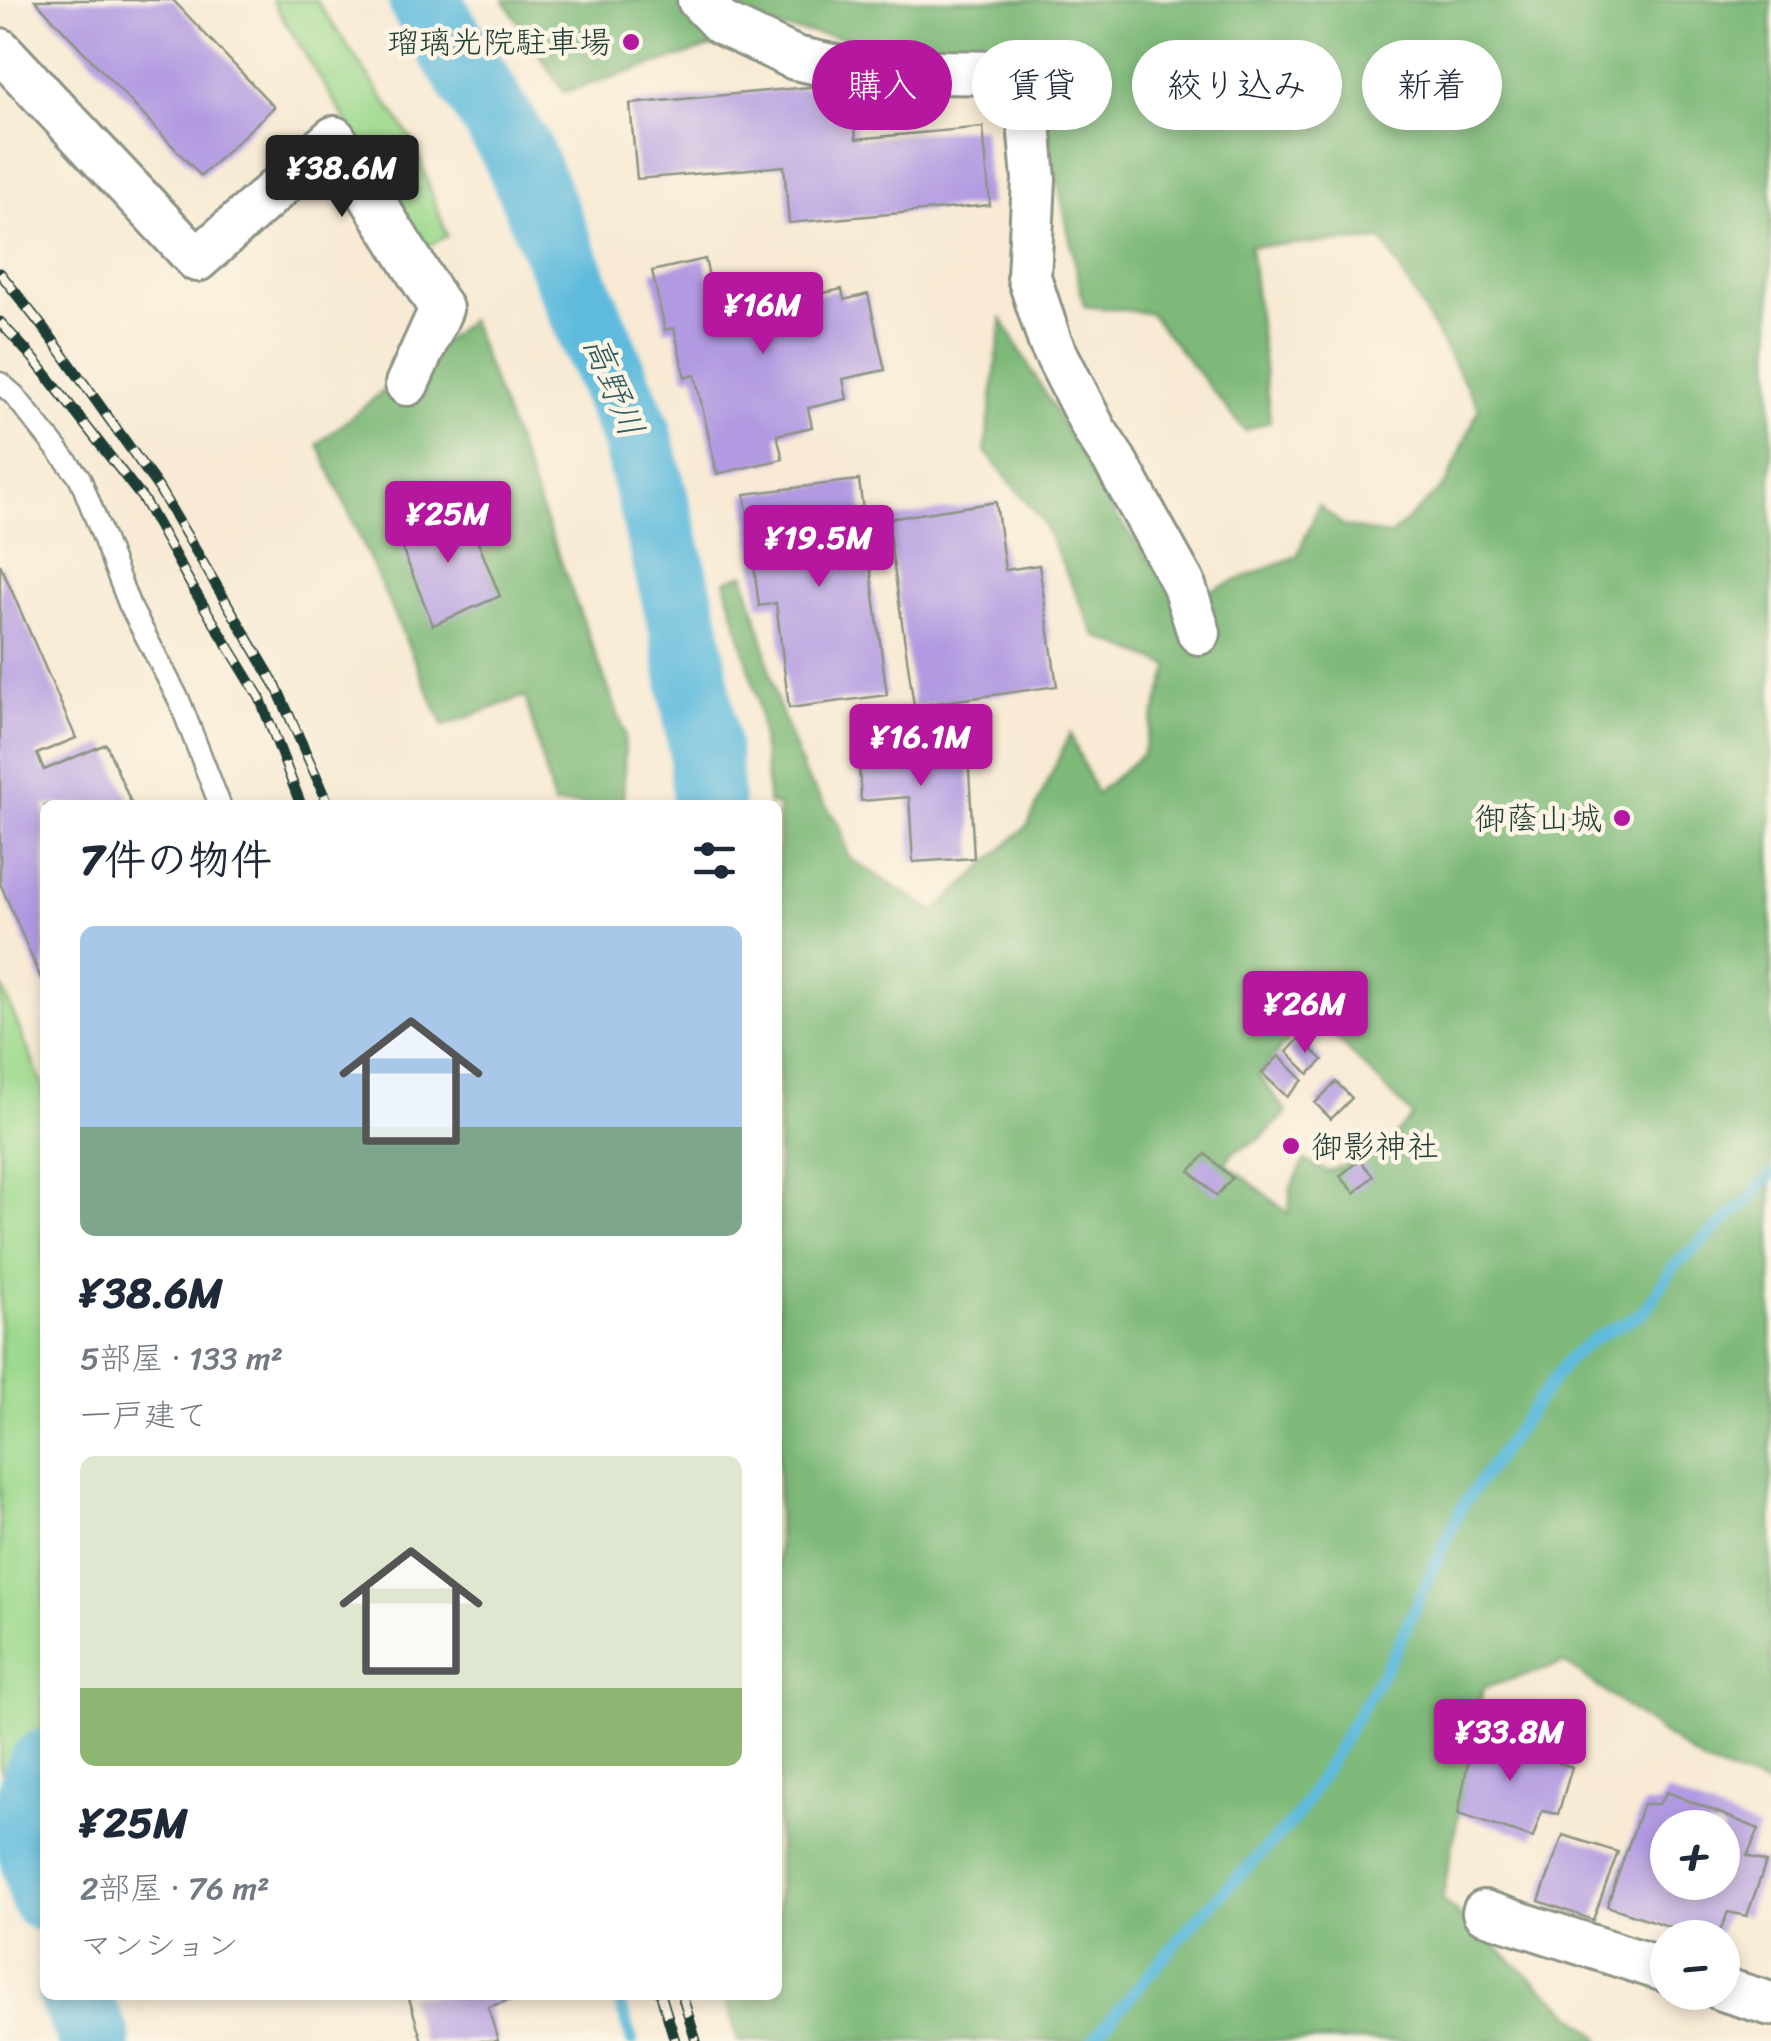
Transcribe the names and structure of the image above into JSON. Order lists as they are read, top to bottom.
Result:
{
  "water": ["高野川"],
  "places": ["瑠璃光院駐車場", "御蔭山城", "御影神社"],
  "page": {
    "chip": [
      "購入",
      "賃貸",
      "絞り込み",
      "新着"
    ],
    "price": [
      "¥38.6M",
      "¥16M",
      "¥25M",
      "¥19.5M",
      "¥16.1M",
      "¥26M",
      "¥33.8M"
    ],
    "heading": "7件の物件",
    "list": [
      {
        "name": "¥38.6M",
        "note": "5部屋 · 133 m² · 一戸建て"
      },
      {
        "name": "¥25M",
        "note": "2部屋 · 76 m² · マンション"
      }
    ],
    "map_buttons": ["+", "−"]
  }
}
